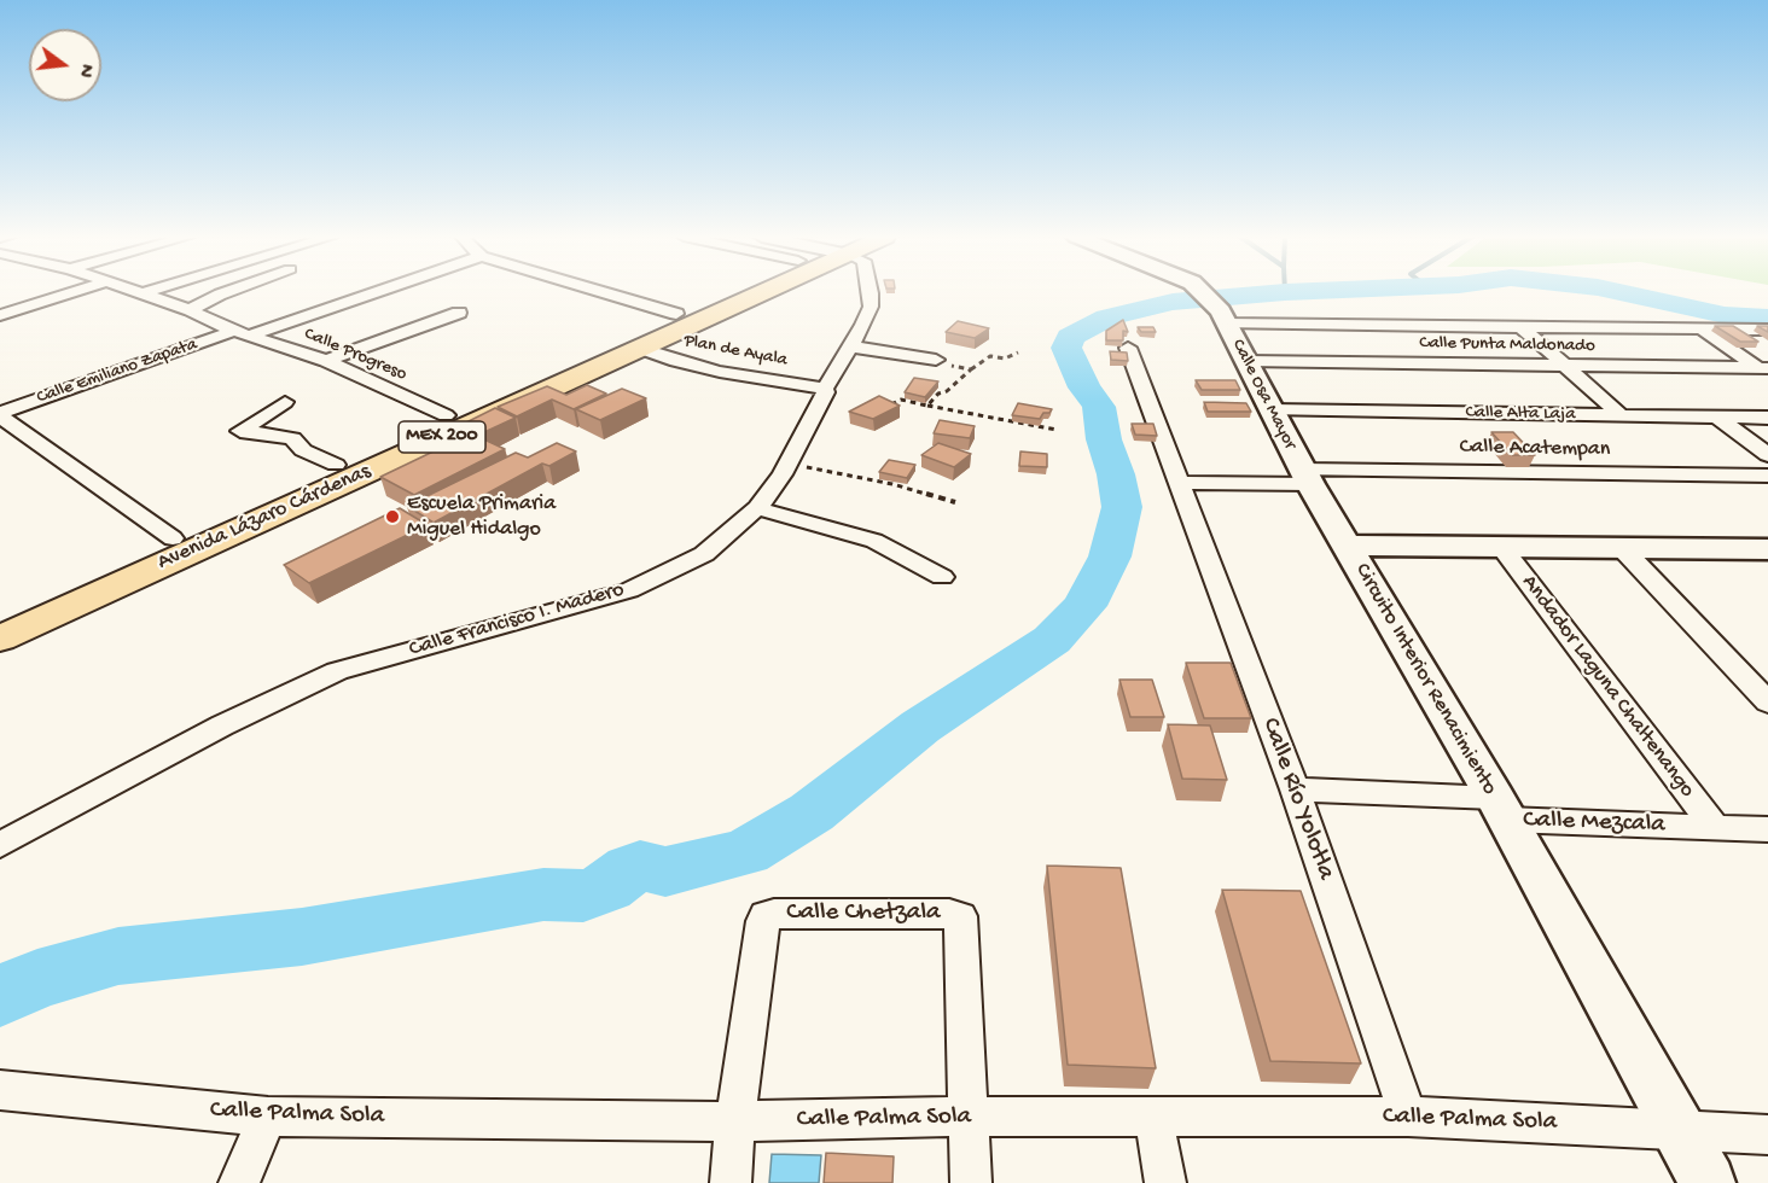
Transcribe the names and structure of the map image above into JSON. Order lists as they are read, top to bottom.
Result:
{
  "streets": {
    "main road": [
      "Calle Osa Mayor",
      "MEX 200",
      "Avenida Lázaro Cárdenas",
      "Circuito Interior Renacimiento"
    ],
    "street": [
      "Calle Punta Maldonado",
      "Plan de Ayala",
      "Calle Progreso",
      "Calle Emiliano Zapata",
      "Calle Alta Laja",
      "Calle Acatempan",
      "Calle Francisco I. Madero",
      "Andador Laguna Chaltenango",
      "Calle Río Yolotla",
      "Calle Mezcala",
      "Calle Chetzala",
      "Calle Palma Sola"
    ]
  },
  "crossings": [
    ["Calle Punta Maldonado", "Calle Osa Mayor"],
    ["Plan de Ayala", "Avenida Lázaro Cárdenas"],
    ["Plan de Ayala", "Calle Francisco I. Madero"],
    ["Calle Progreso", "Calle Emiliano Zapata"],
    ["Calle Progreso", "Avenida Lázaro Cárdenas"],
    ["Calle Emiliano Zapata", "Avenida Lázaro Cárdenas"],
    ["Calle Osa Mayor", "Calle Alta Laja"],
    ["Calle Osa Mayor", "Calle Acatempan"],
    ["Calle Osa Mayor", "Circuito Interior Renacimiento"],
    ["Calle Acatempan", "Calle Río Yolotla"],
    ["Circuito Interior Renacimiento", "Andador Laguna Chaltenango"],
    ["Circuito Interior Renacimiento", "Calle Mezcala"],
    ["Circuito Interior Renacimiento", "Calle Palma Sola"],
    ["Andador Laguna Chaltenango", "Calle Mezcala"],
    ["Calle Río Yolotla", "Calle Mezcala"],
    ["Calle Río Yolotla", "Calle Palma Sola"],
    ["Calle Chetzala", "Calle Palma Sola"]
  ],
  "places": ["Escuela Primaria Miguel Hidalgo"],
  "north": "right"
}
